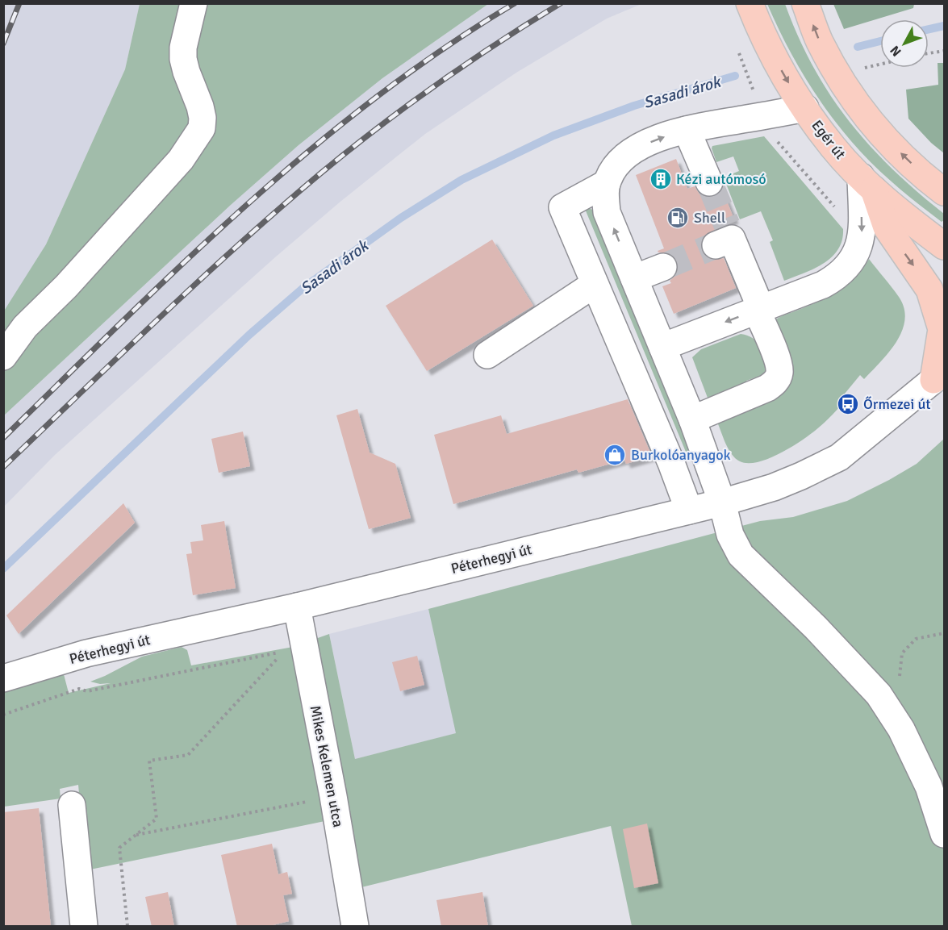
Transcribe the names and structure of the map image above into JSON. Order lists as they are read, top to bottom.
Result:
{
  "streets": {
    "main road": ["Egér út"],
    "street": ["Péterhegyi út", "Mikes Kelemen utca"]
  },
  "crossings": [
    ["Péterhegyi út", "Mikes Kelemen utca"]
  ],
  "water": ["Sasadi árok"],
  "places": {
    "building": ["Kézi autómosó"],
    "fuel station": ["Shell"],
    "bus stop": ["Őrmezei út"],
    "shop": ["Burkolóanyagok"]
  },
  "north": "bottom left"
}
